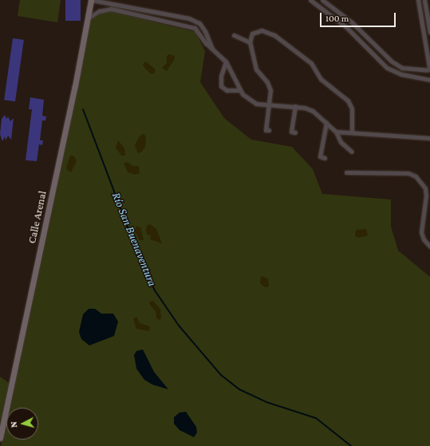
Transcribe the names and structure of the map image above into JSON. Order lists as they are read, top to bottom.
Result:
{
  "streets": {
    "street": ["Calle Arenal"]
  },
  "water": ["Río San Buenaventura"],
  "scale_bar": "100 m",
  "north": "left"
}
